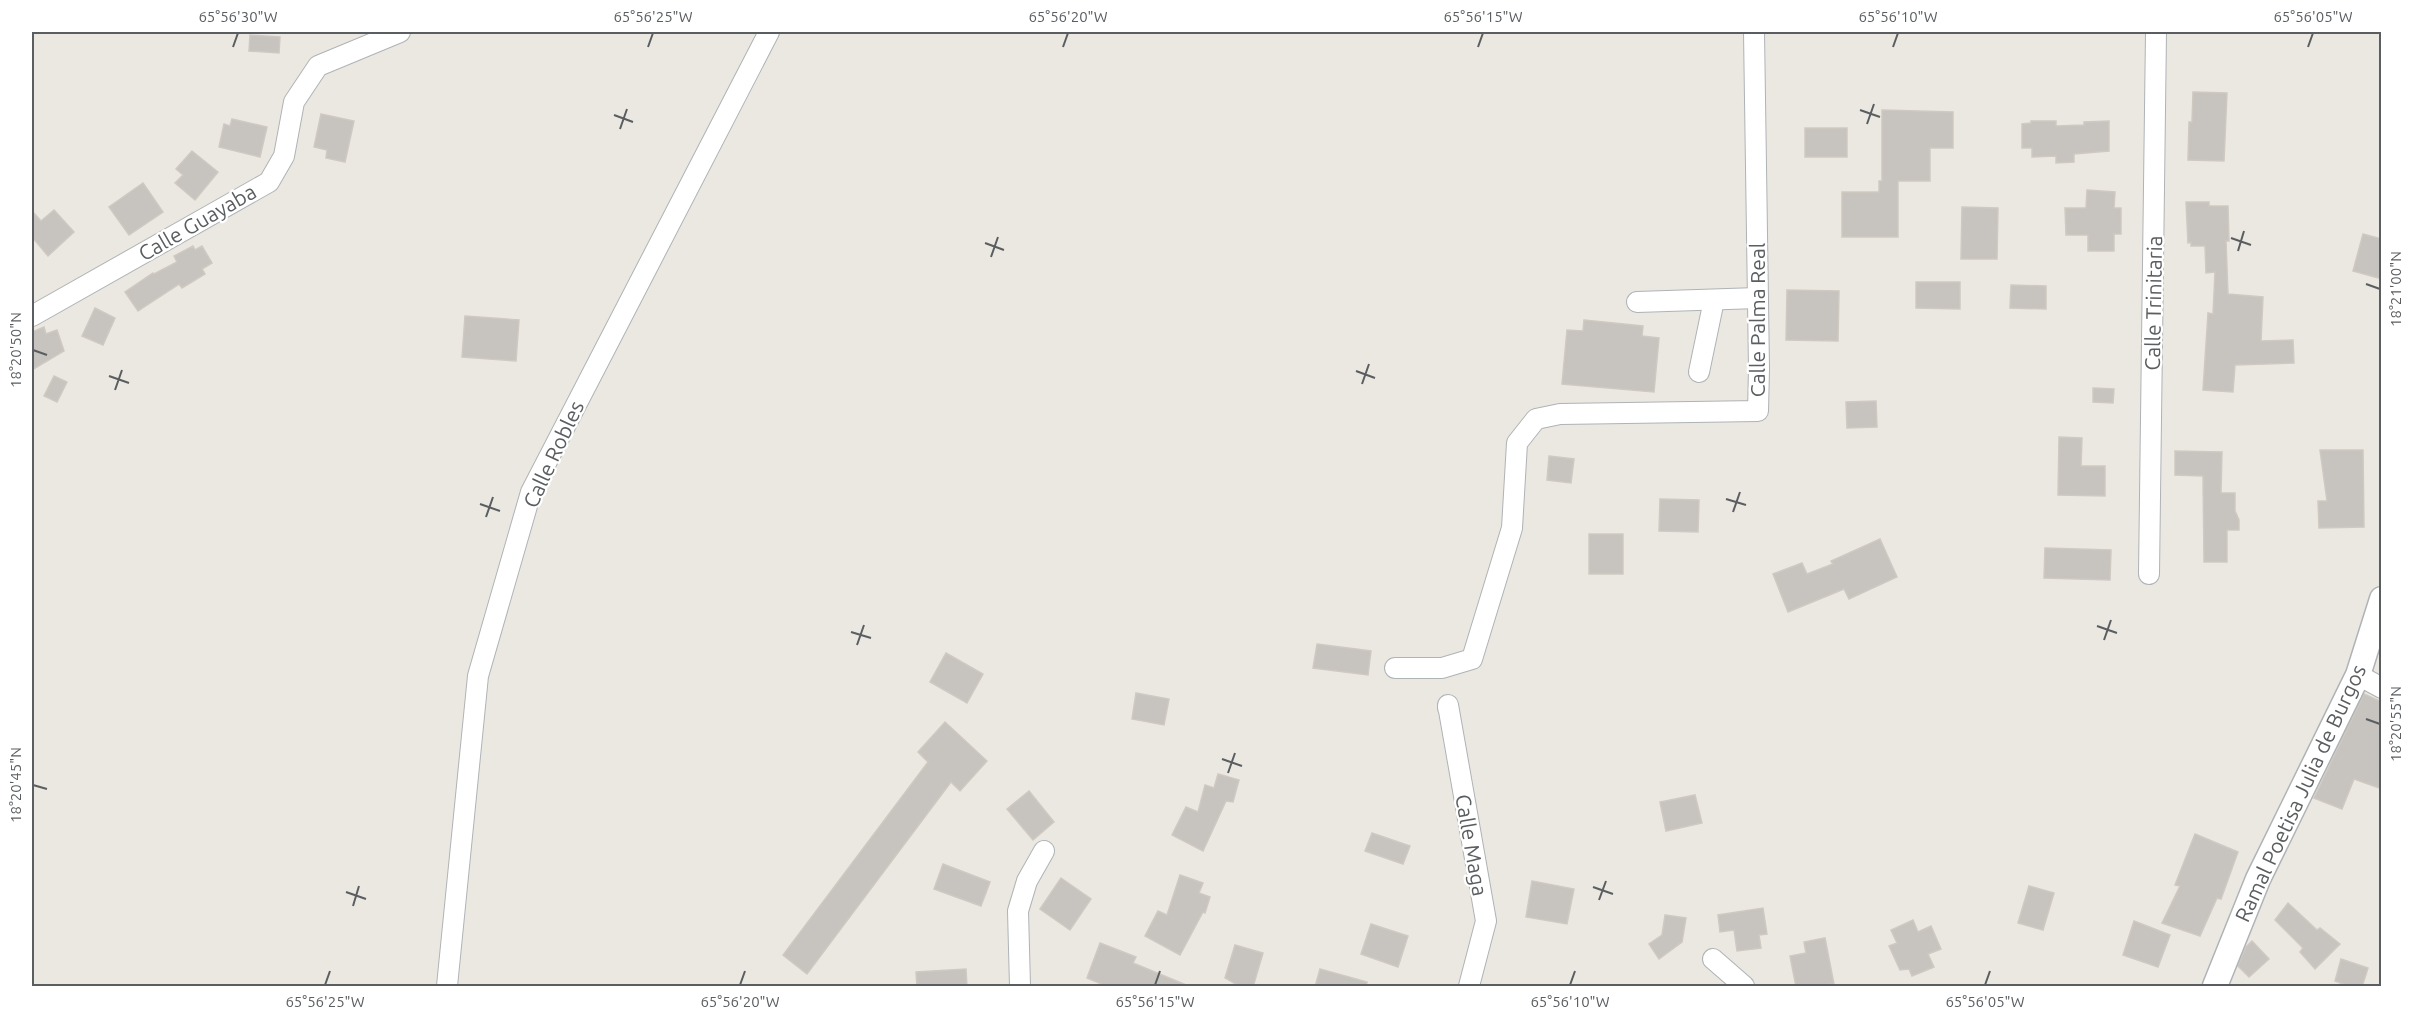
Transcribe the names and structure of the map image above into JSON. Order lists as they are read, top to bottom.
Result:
{
  "streets": {
    "street": [
      "Calle Guayaba",
      "Calle Trinitaria",
      "Calle Palma Real",
      "Calle Robles",
      "Ramal Poetisa Julia de Burgos",
      "Calle Maga"
    ]
  },
  "coordinates": [
    "65°56'30\"W",
    "65°56'25\"W",
    "65°56'20\"W",
    "65°56'15\"W",
    "65°56'10\"W",
    "65°56'05\"W",
    "18°21'00\"N",
    "18°20'50\"N",
    "18°20'55\"N",
    "18°20'45\"N"
  ]
}
